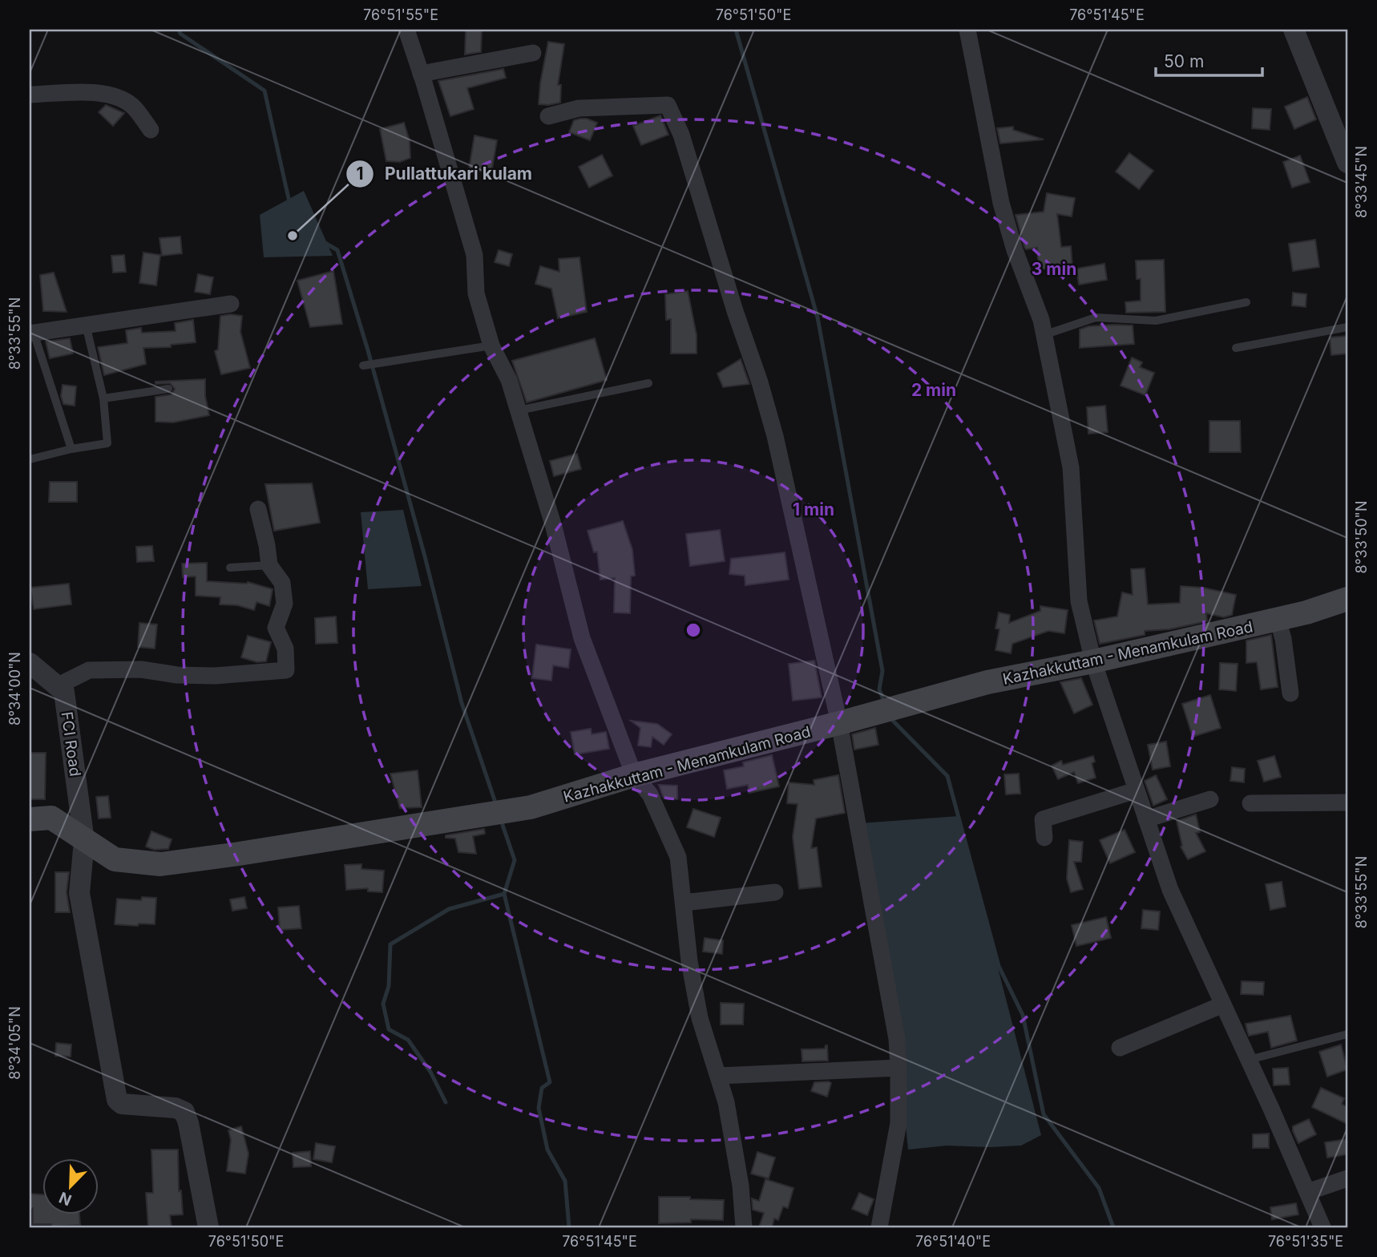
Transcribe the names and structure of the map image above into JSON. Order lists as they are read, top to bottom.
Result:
{
  "streets": {
    "main road": ["Kazhakkuttam - Menamkulam Road"],
    "street": ["FCI Road"]
  },
  "crossings": [
    ["Kazhakkuttam - Menamkulam Road", "FCI Road"]
  ],
  "places": ["Pullattukari kulam"],
  "scale_bar": "50 m",
  "north": "bottom left",
  "coordinates": [
    "76°51'55\"E",
    "76°51'50\"E",
    "76°51'45\"E",
    "8°33'45\"N",
    "8°33'55\"N",
    "8°33'50\"N",
    "8°34'00\"N",
    "8°34'05\"N",
    "76°51'40\"E",
    "76°51'35\"E"
  ],
  "rings": ["3 min", "2 min", "1 min"]
}
